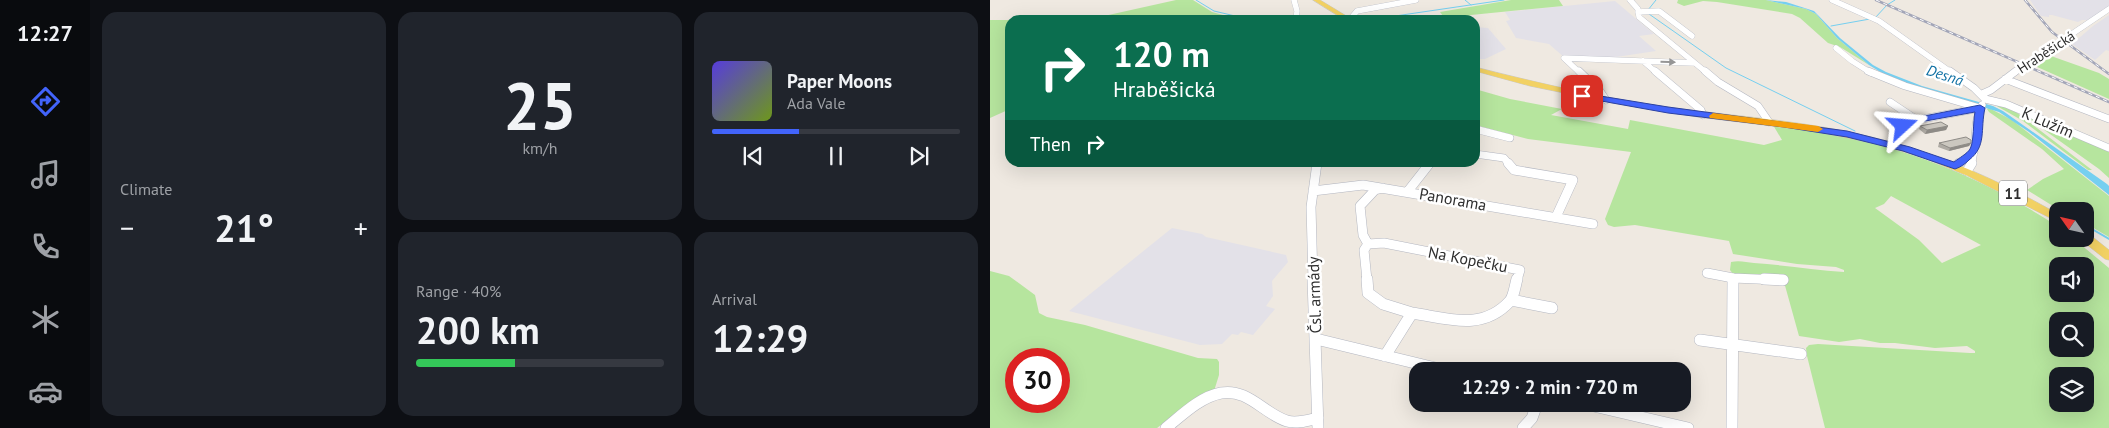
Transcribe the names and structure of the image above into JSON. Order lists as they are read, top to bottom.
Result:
{
  "streets": {
    "main road": ["11"],
    "street": [
      "Hraběšická",
      "K Lužím",
      "Panorama",
      "Na Kopečku",
      "Čsl. armády"
    ]
  },
  "crossings": [
    ["Hraběšická", "K Lužím"],
    ["Panorama", "Na Kopečku"],
    ["Panorama", "Čsl. armády"]
  ],
  "water": ["Desná"],
  "north": "top left",
  "page": {
    "tabs": "12:27",
    "tile": [
      "Climate",
      ["25", "km/h"],
      ["Range · 40%", "200 km"],
      ["Arrival", "12:29"]
    ],
    "turn": ["120 m", "Hraběšická"],
    "song": ["Paper Moons", "Ada Vale"],
    "then": "Then",
    "heat": ["−", "21°", "+"],
    "limit": "30",
    "trip": "12:29 · 2 min · 720 m"
  }
}
